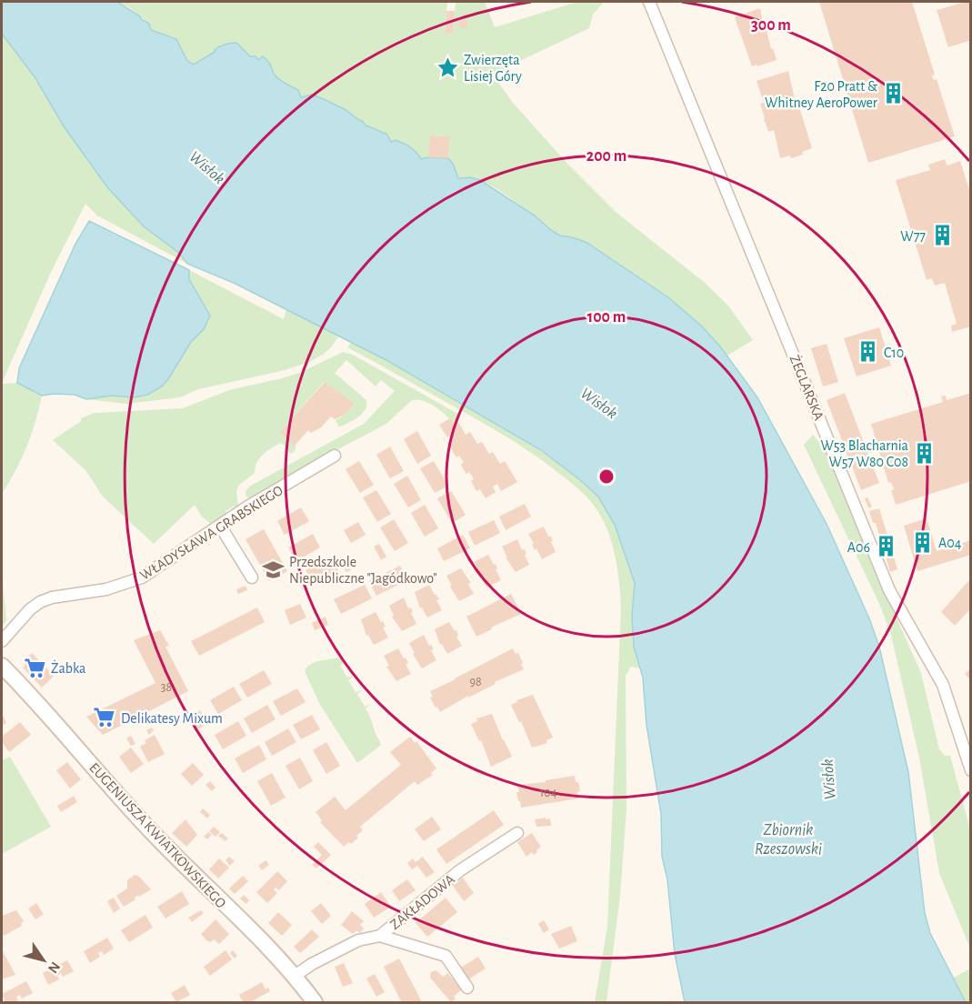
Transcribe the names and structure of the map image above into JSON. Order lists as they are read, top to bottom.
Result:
{
  "streets": {
    "street": [
      "ŻEGLARSKA",
      "WŁADYSŁAWA GRABSKIEGO",
      "EUGENIUSZA KWIATKOWSKIEGO",
      "ZAKŁADOWA"
    ]
  },
  "crossings": [
    ["EUGENIUSZA KWIATKOWSKIEGO", "ZAKŁADOWA"]
  ],
  "water": ["Wisłok", "Zbiornik Rzeszowski"],
  "places": {
    "place": ["Zwierzęta Lisiej Góry"],
    "building": [
      "F20 Pratt & Whitney AeroPower",
      "W77",
      "C10",
      "W53 Blacharnia W57 W80 C08",
      "A04",
      "A06"
    ],
    "school or university": ["Przedszkole Niepubliczne \"Jagódkowo\""],
    "supermarket": ["Żabka", "Delikatesy Mixum"]
  },
  "house_numbers": ["98", "38", "104"],
  "north": "bottom right",
  "rings": ["300 m", "200 m", "100 m"]
}
